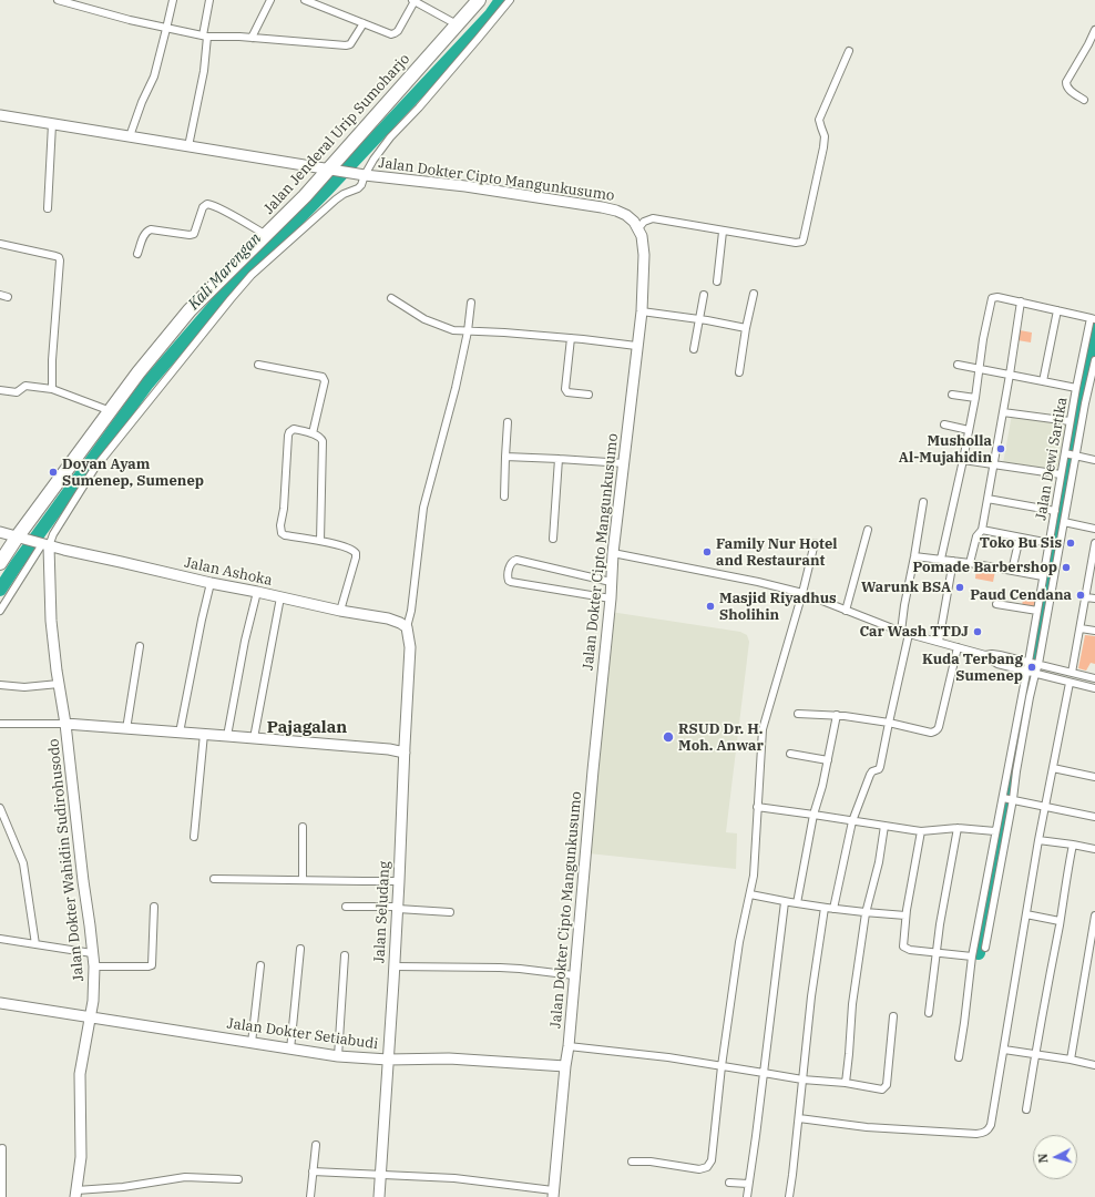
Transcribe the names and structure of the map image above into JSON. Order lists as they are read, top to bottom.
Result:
{
  "streets": {
    "highway": ["Jalan Jenderal Urip Sumoharjo"],
    "street": [
      "Jalan Dokter Cipto Mangunkusumo",
      "Jalan Dewi Sartika",
      "Jalan Ashoka",
      "Jalan Dokter Wahidin Sudirohusodo",
      "Jalan Seludang",
      "Jalan Dokter Setiabudi"
    ]
  },
  "crossings": [
    ["Jalan Jenderal Urip Sumoharjo", "Jalan Dokter Cipto Mangunkusumo"],
    ["Jalan Dokter Cipto Mangunkusumo", "Jalan Dokter Setiabudi"],
    ["Jalan Ashoka", "Jalan Dokter Wahidin Sudirohusodo"],
    ["Jalan Ashoka", "Jalan Seludang"],
    ["Jalan Dokter Wahidin Sudirohusodo", "Jalan Dokter Setiabudi"],
    ["Jalan Seludang", "Jalan Dokter Setiabudi"]
  ],
  "districts": ["Pajagalan"],
  "water": ["Kali Marengan"],
  "places": [
    "Musholla Al-Mujahidin",
    "Doyan Ayam Sumenep, Sumenep",
    "Toko Bu Sis",
    "Family Nur Hotel and Restaurant",
    "Pomade Barbershop",
    "Warunk BSA",
    "Paud Cendana",
    "Masjid Riyadhus Sholihin",
    "Car Wash TTDJ",
    "Kuda Terbang Sumenep",
    "RSUD Dr. H. Moh. Anwar"
  ],
  "north": "left"
}
